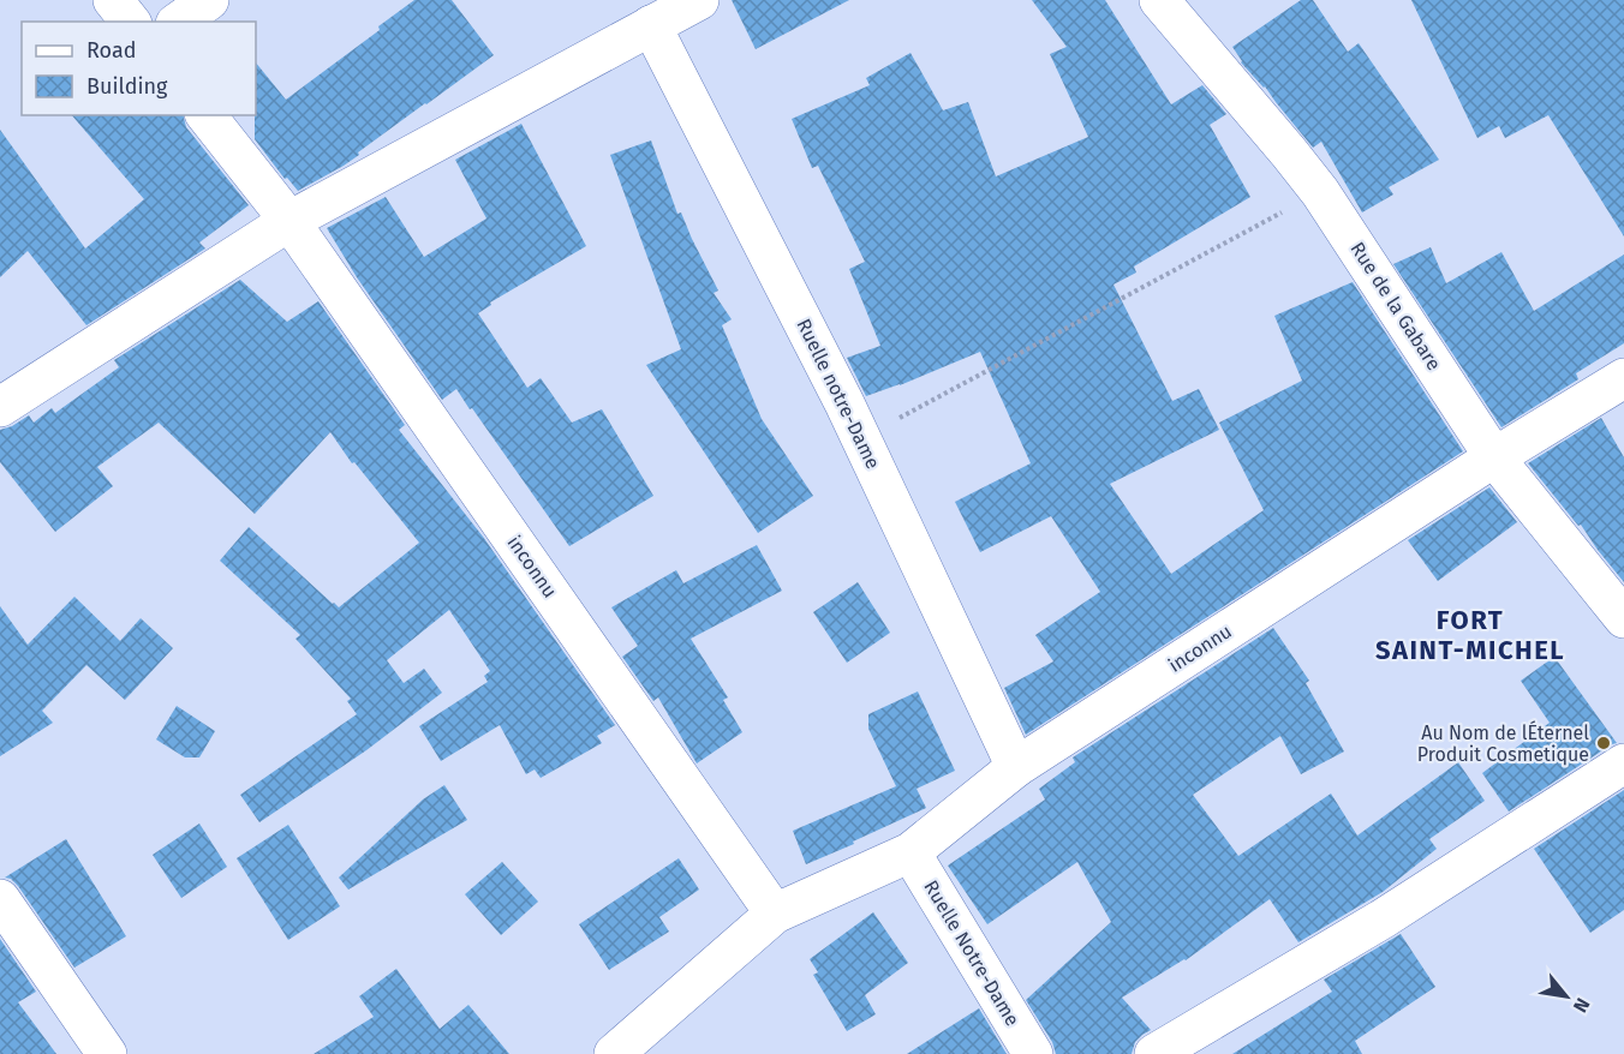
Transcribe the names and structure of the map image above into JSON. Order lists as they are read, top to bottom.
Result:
{
  "streets": {
    "street": [
      "Rue de la Gabare",
      "Ruelle notre-Dame",
      "inconnu",
      "Ruelle Notre-Dame"
    ]
  },
  "crossings": [
    ["Rue de la Gabare", "inconnu"],
    ["Ruelle notre-Dame", "inconnu"],
    ["inconnu", "Ruelle Notre-Dame"]
  ],
  "districts": ["FORT SAINT-MICHEL"],
  "places": ["Au Nom de lÉternel Produit Cosmetique"],
  "legend": ["Road", "Building"],
  "north": "bottom right"
}
